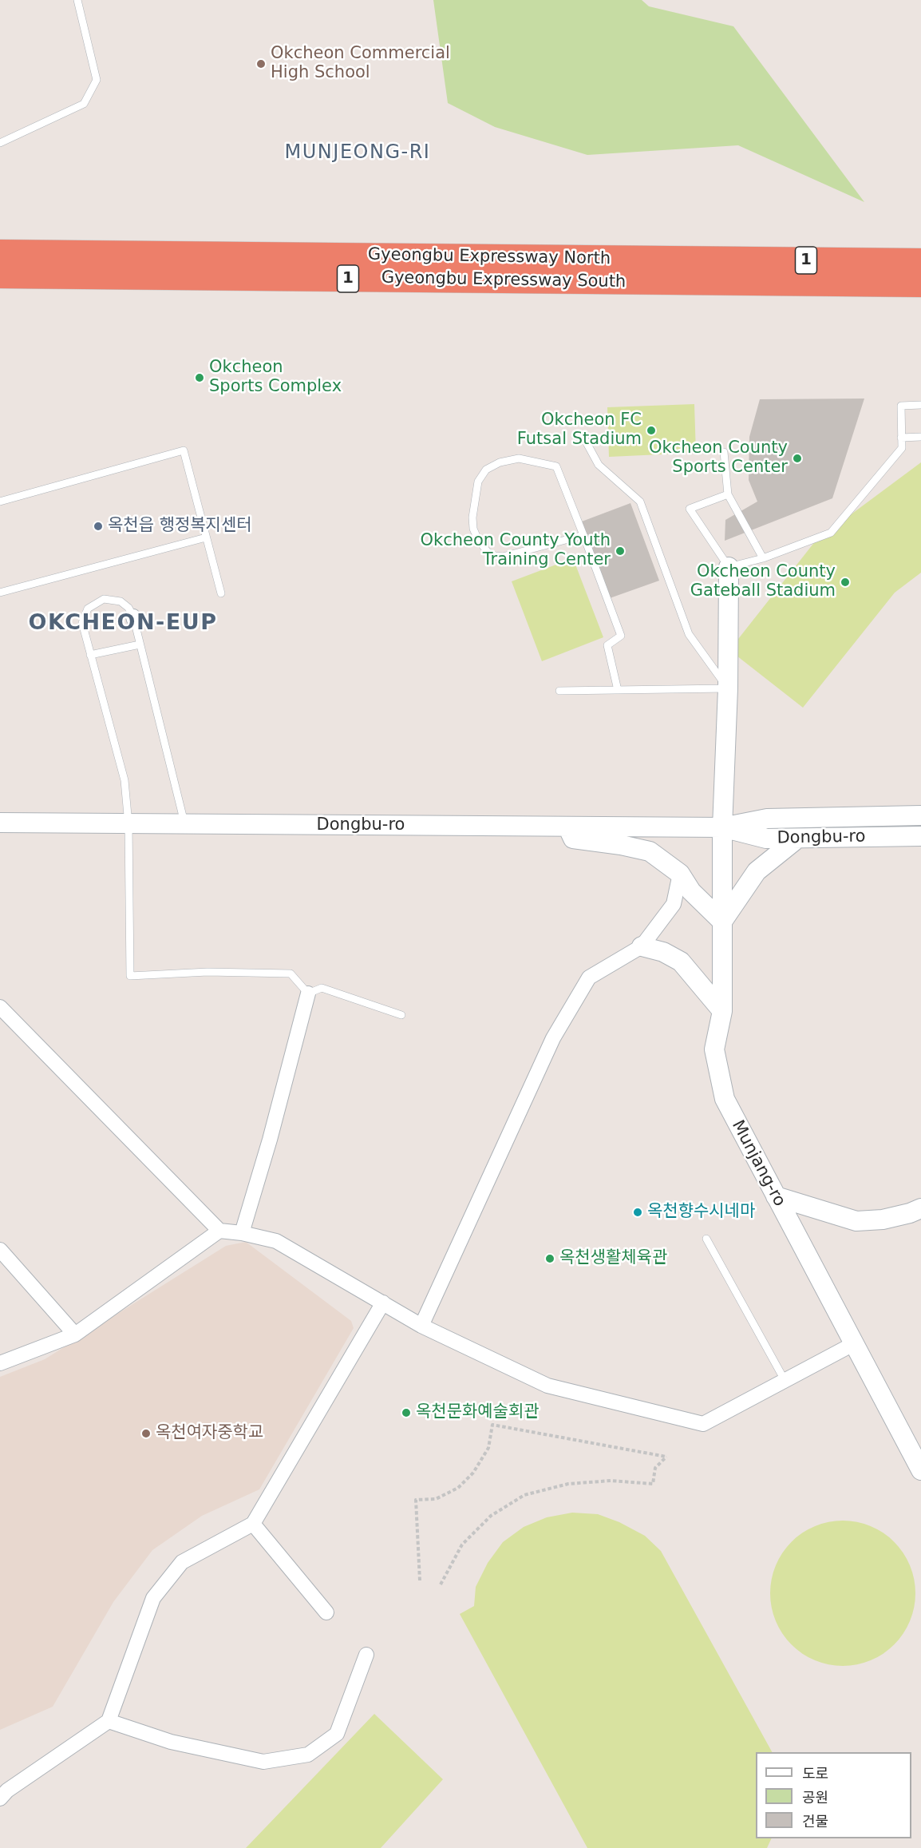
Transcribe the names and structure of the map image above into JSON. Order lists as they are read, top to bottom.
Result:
{
  "streets": {
    "highway": ["Gyeongbu Expressway North", "1", "Gyeongbu Expressway South"],
    "street": ["Dongbu-ro", "Munjang-ro"]
  },
  "crossings": [
    ["Dongbu-ro", "Munjang-ro"]
  ],
  "districts": ["MUNJEONG-RI", "OKCHEON-EUP"],
  "places": [
    "Okcheon Commercial High School",
    "Okcheon Sports Complex",
    "Okcheon FC Futsal Stadium",
    "Okcheon County Sports Center",
    "옥천읍 행정복지센터",
    "Okcheon County Youth Training Center",
    "Okcheon County Gateball Stadium",
    "옥천향수시네마",
    "옥천생활체육관",
    "옥천문화예술회관",
    "옥천여자중학교"
  ],
  "legend": ["도로", "공원", "건물"]
}
